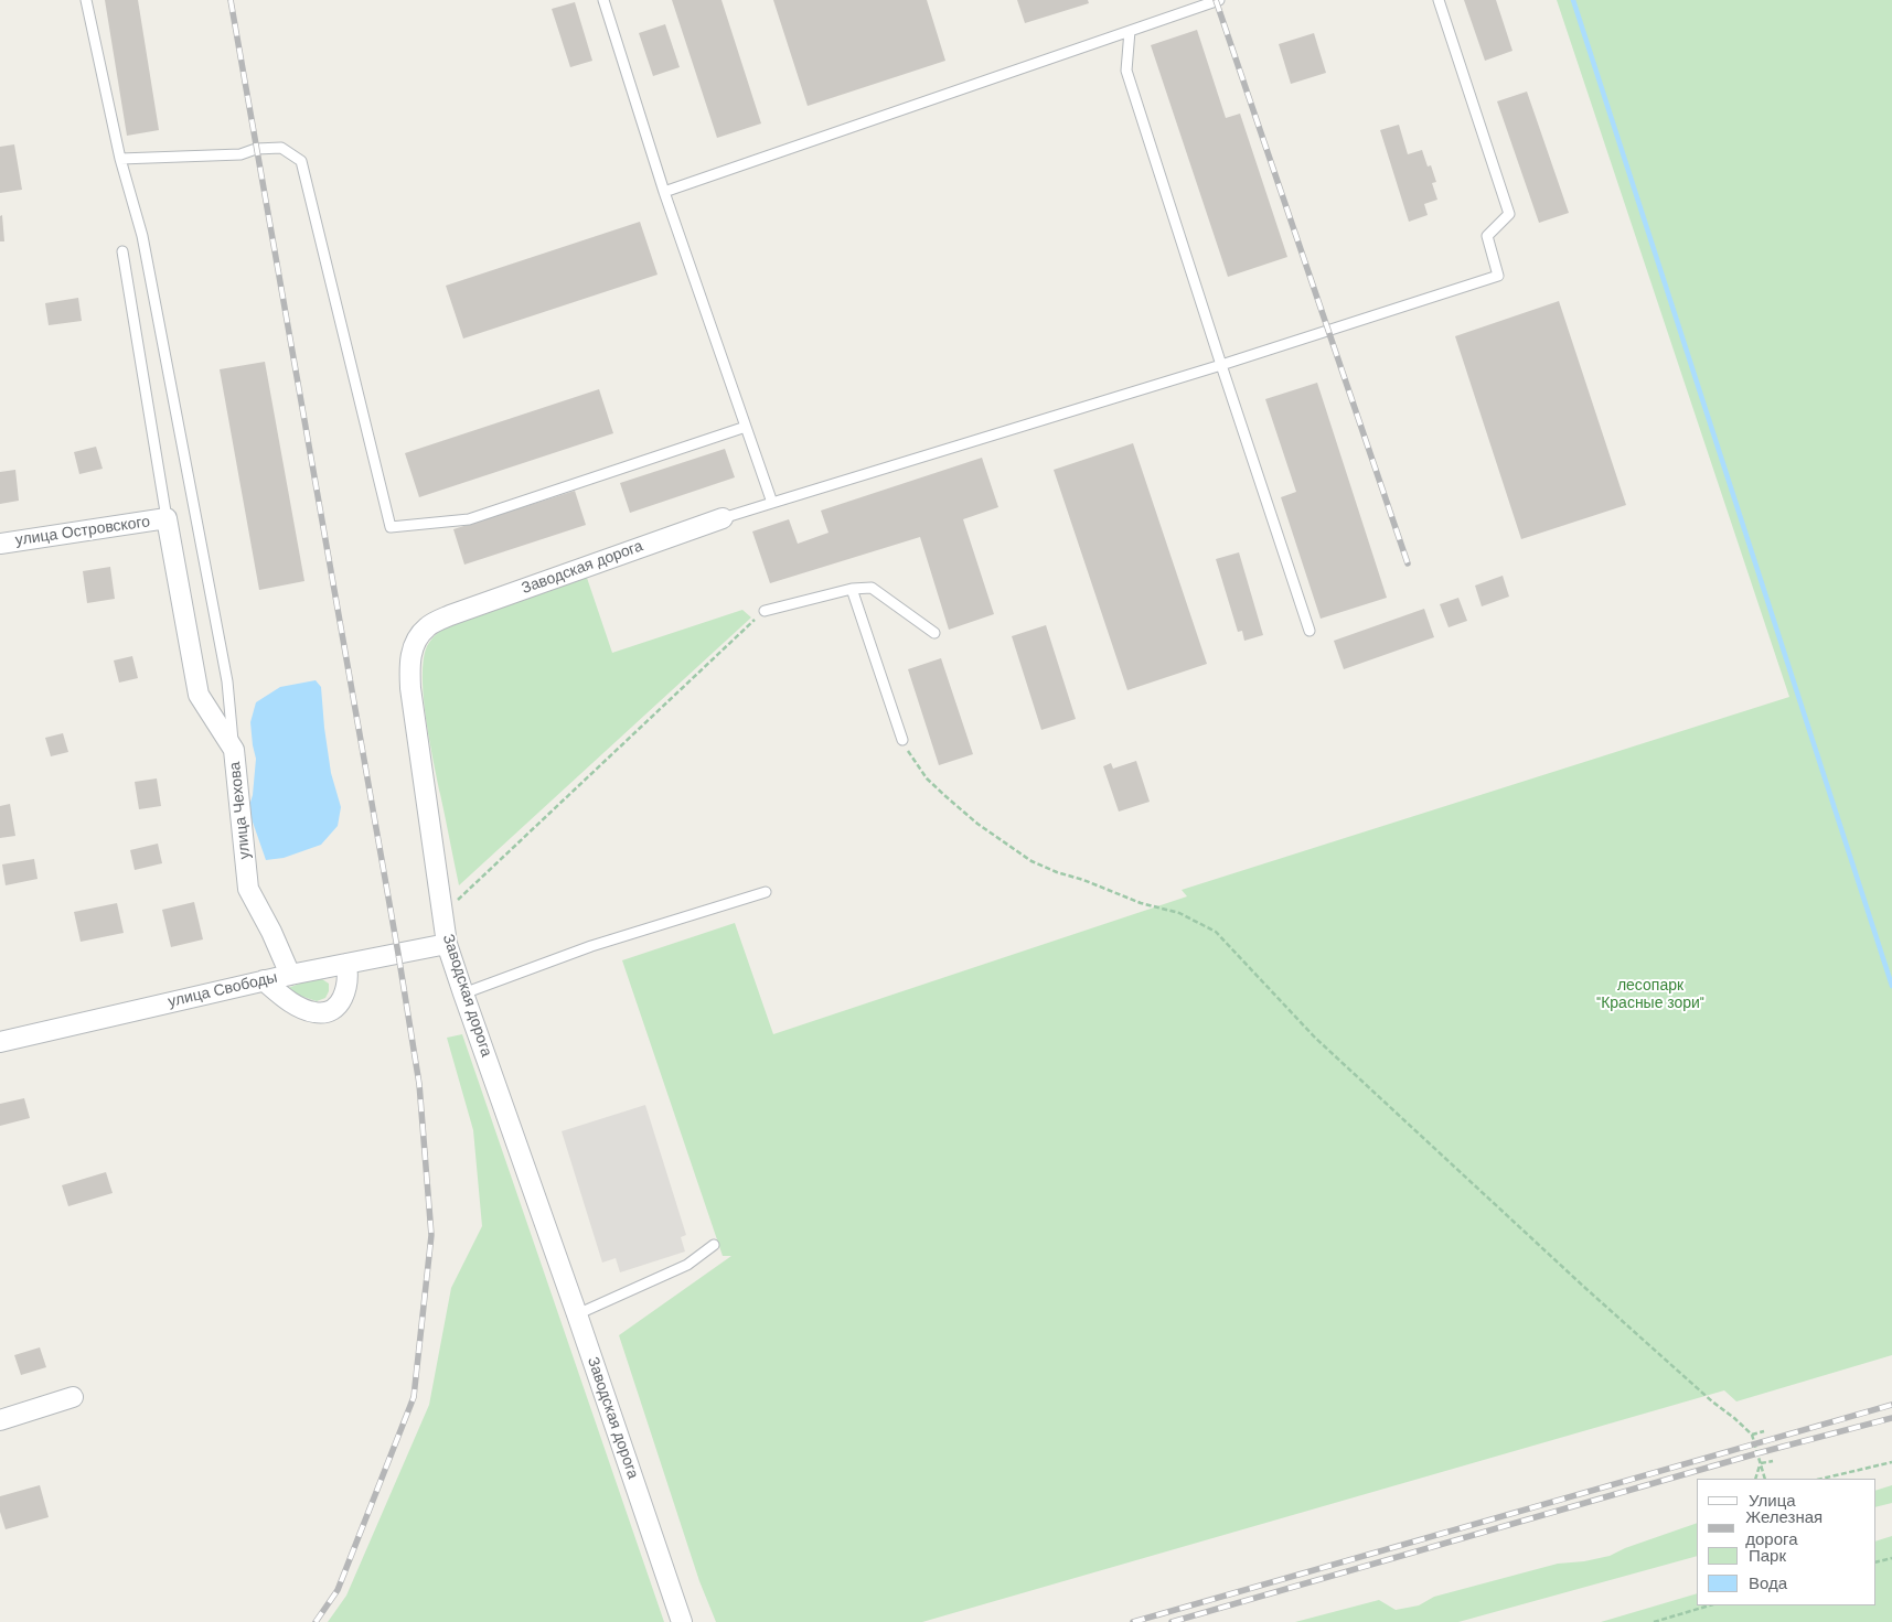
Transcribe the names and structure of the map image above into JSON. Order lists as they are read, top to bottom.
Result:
{
  "streets": {
    "street": [
      "улица Островского",
      "Заводская дорога",
      "улица Чехова",
      "улица Свободы"
    ]
  },
  "crossings": [
    ["улица Островского", "улица Чехова"],
    ["Заводская дорога", "улица Свободы"],
    ["улица Чехова", "улица Свободы"]
  ],
  "parks": ["лесопарк \"Красные зори\""],
  "legend": [
    "Улица",
    "Железная дорога",
    "Парк",
    "Вода"
  ]
}
